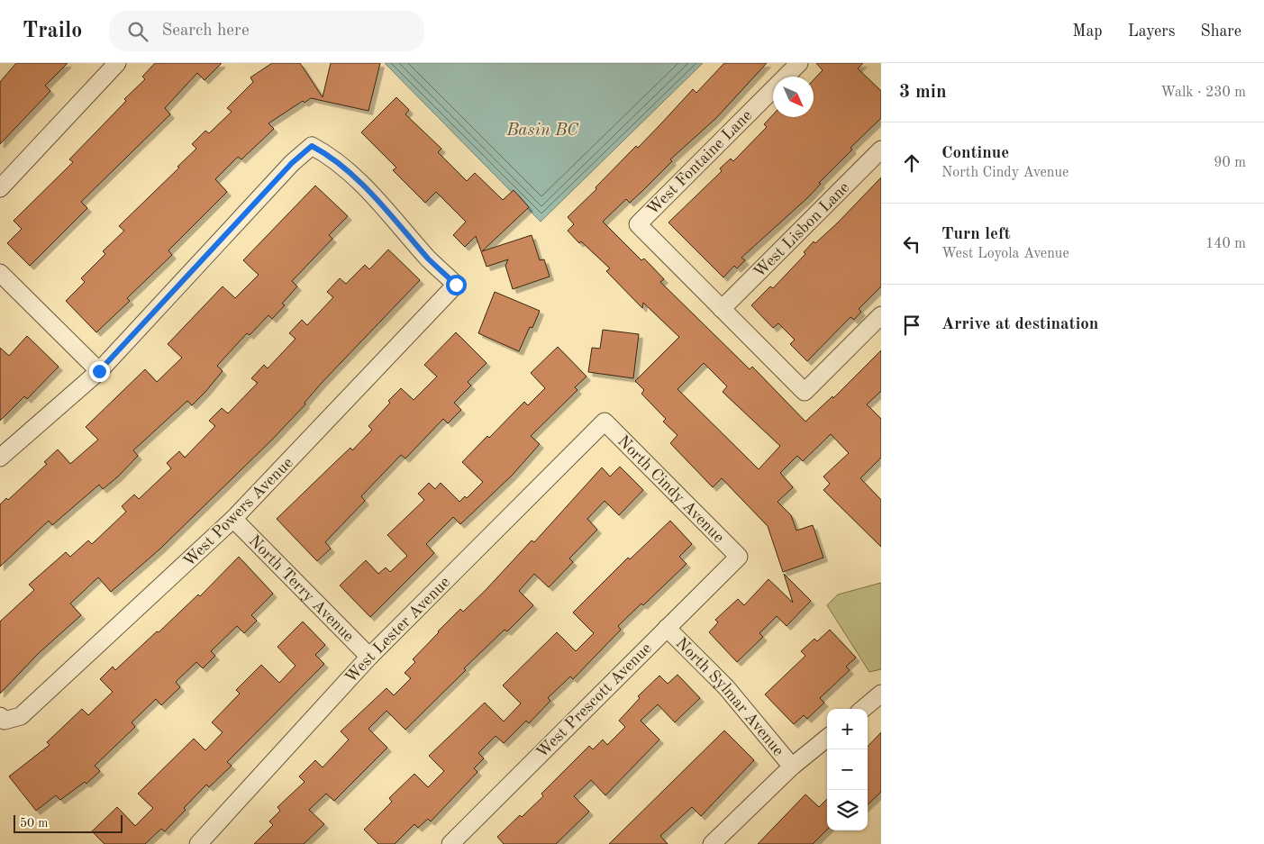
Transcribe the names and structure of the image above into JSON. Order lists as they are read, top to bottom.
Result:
{
  "streets": {
    "street": [
      "West Fontaine Lane",
      "West Lisbon Lane",
      "North Cindy Avenue",
      "West Powers Avenue",
      "North Terry Avenue",
      "West Lester Avenue",
      "North Sylmar Avenue",
      "West Prescott Avenue"
    ]
  },
  "crossings": [
    ["West Fontaine Lane", "West Lisbon Lane"],
    ["North Cindy Avenue", "West Lester Avenue"],
    ["North Cindy Avenue", "West Prescott Avenue"],
    ["West Powers Avenue", "North Terry Avenue"],
    ["North Terry Avenue", "West Lester Avenue"],
    ["North Sylmar Avenue", "West Prescott Avenue"]
  ],
  "water": ["Basin BC"],
  "scale_bar": "50 m",
  "north": "bottom right",
  "page": {
    "header": "Trailo",
    "search": "Search here",
    "nav": ["Map", "Layers", "Share"],
    "heading": ["3 min", "Walk · 230 m"],
    "list": [
      ["Continue", "North Cindy Avenue", "90 m"],
      ["Turn left", "West Loyola Avenue", "140 m"],
      "Arrive at destination"
    ],
    "map_buttons": ["+", "−"],
    "scale": "50 m"
  }
}
